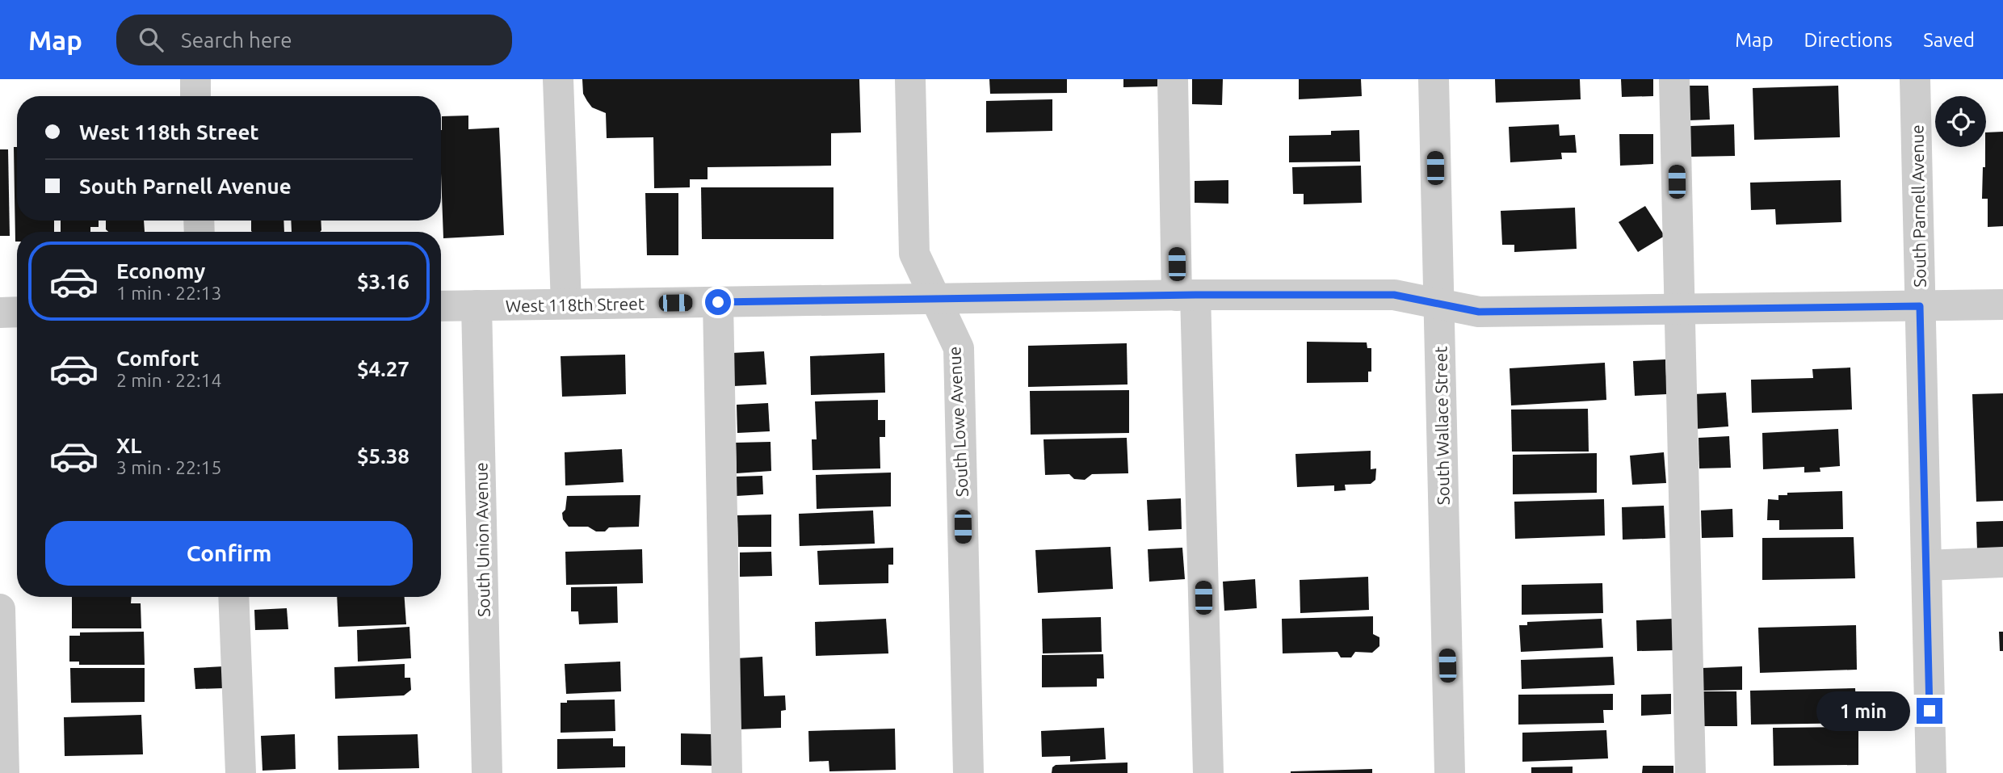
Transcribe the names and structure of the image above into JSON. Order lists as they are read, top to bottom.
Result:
{
  "streets": {
    "street": [
      "South Parnell Avenue",
      "West 118th Street",
      "South Lowe Avenue",
      "South Wallace Street",
      "South Union Avenue"
    ]
  },
  "crossings": [
    ["South Parnell Avenue", "West 118th Street"],
    ["West 118th Street", "South Lowe Avenue"],
    ["West 118th Street", "South Wallace Street"],
    ["West 118th Street", "South Union Avenue"]
  ],
  "page": {
    "header": "Map",
    "search": "Search here",
    "nav": ["Map", "Directions", "Saved"],
    "banner": ["West 118th Street", "South Parnell Avenue"],
    "list": [
      {
        "name": "Economy",
        "note": "1 min · 22:13",
        "value": "$3.16"
      },
      {
        "name": "Comfort",
        "note": "2 min · 22:14",
        "value": "$4.27"
      },
      {
        "name": "XL",
        "note": "3 min · 22:15",
        "value": "$5.38"
      }
    ],
    "buttons": "Confirm",
    "bubble": "1 min"
  }
}
